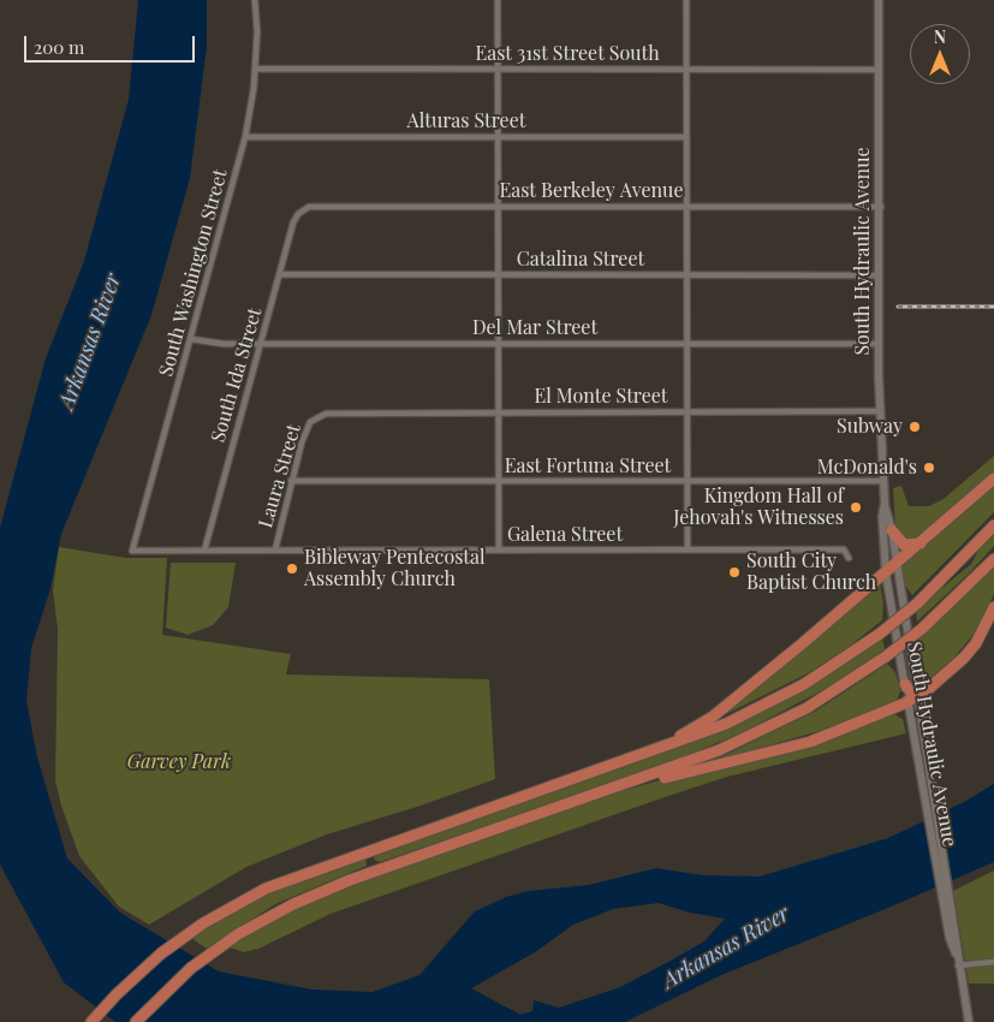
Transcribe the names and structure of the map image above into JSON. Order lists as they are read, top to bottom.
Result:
{
  "streets": {
    "street": [
      "East 31st Street South",
      "Alturas Street",
      "East Berkeley Avenue",
      "South Hydraulic Avenue",
      "Catalina Street",
      "South Washington Street",
      "Del Mar Street",
      "South Ida Street",
      "El Monte Street",
      "East Fortuna Street",
      "Laura Street",
      "Galena Street"
    ]
  },
  "crossings": [
    ["East 31st Street South", "South Hydraulic Avenue"],
    ["East 31st Street South", "South Washington Street"],
    ["Alturas Street", "South Washington Street"],
    ["East Berkeley Avenue", "South Hydraulic Avenue"],
    ["East Berkeley Avenue", "South Ida Street"],
    ["South Hydraulic Avenue", "Catalina Street"],
    ["South Hydraulic Avenue", "Del Mar Street"],
    ["South Hydraulic Avenue", "El Monte Street"],
    ["South Hydraulic Avenue", "East Fortuna Street"],
    ["Catalina Street", "South Ida Street"],
    ["South Washington Street", "Del Mar Street"],
    ["South Washington Street", "Galena Street"],
    ["Del Mar Street", "South Ida Street"],
    ["South Ida Street", "Galena Street"],
    ["El Monte Street", "Laura Street"],
    ["East Fortuna Street", "Laura Street"],
    ["Laura Street", "Galena Street"]
  ],
  "water": ["Arkansas River"],
  "parks": ["Garvey Park"],
  "places": [
    "Subway",
    "McDonald's",
    "Kingdom Hall of Jehovah's Witnesses",
    "Bibleway Pentecostal Assembly Church",
    "South City Baptist Church"
  ],
  "scale_bar": "200 m",
  "north": "top"
}
